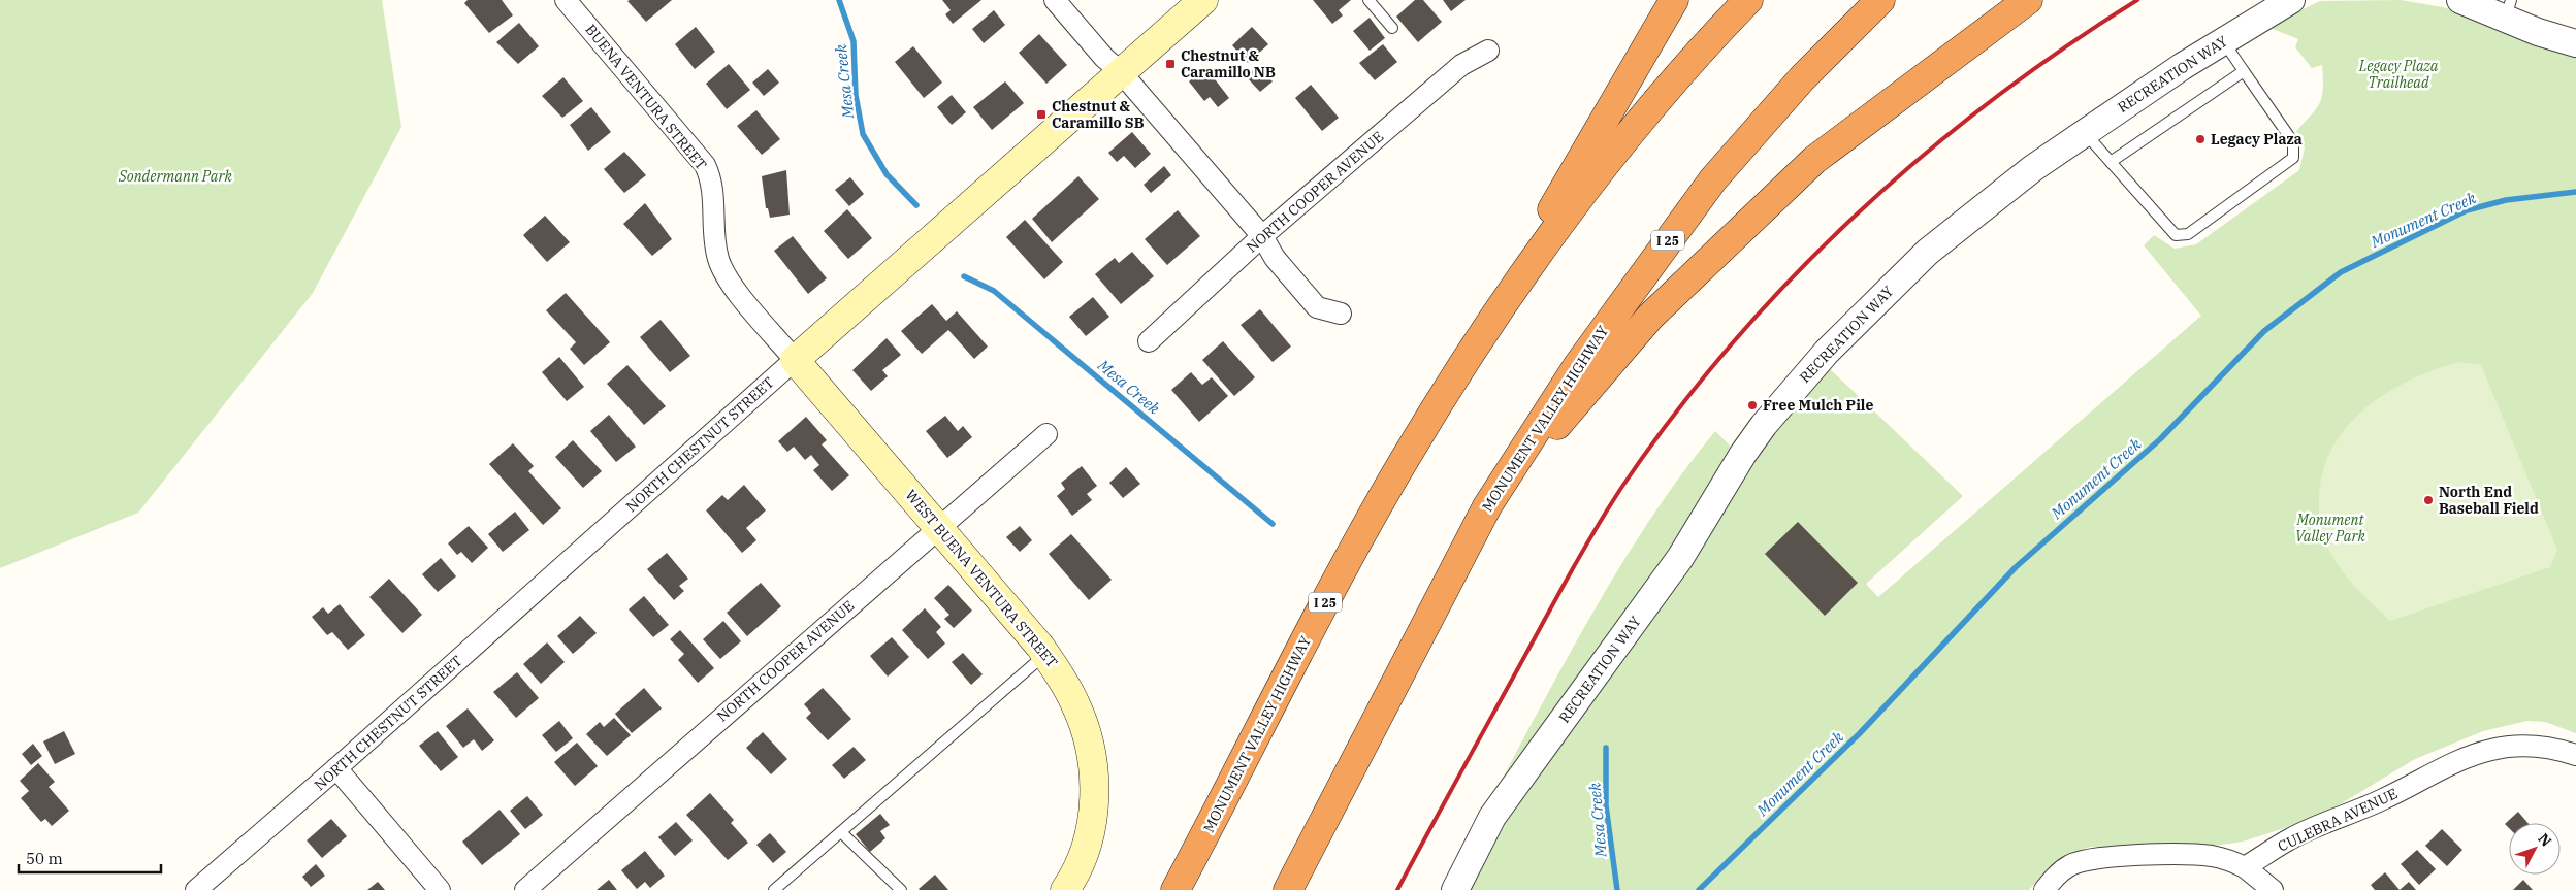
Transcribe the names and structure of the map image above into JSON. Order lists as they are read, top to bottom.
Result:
{
  "streets": {
    "highway": ["I 25", "MONUMENT VALLEY HIGHWAY"],
    "main road": ["NORTH CHESTNUT STREET", "WEST BUENA VENTURA STREET"],
    "street": [
      "RECREATION WAY",
      "BUENA VENTURA STREET",
      "NORTH COOPER AVENUE",
      "CULEBRA AVENUE"
    ]
  },
  "crossings": [
    ["BUENA VENTURA STREET", "NORTH CHESTNUT STREET"],
    ["BUENA VENTURA STREET", "WEST BUENA VENTURA STREET"],
    ["NORTH COOPER AVENUE", "WEST BUENA VENTURA STREET"],
    ["NORTH CHESTNUT STREET", "WEST BUENA VENTURA STREET"]
  ],
  "water": ["Mesa Creek", "Monument Creek"],
  "parks": ["Legacy Plaza Trailhead", "Sondermann Park", "Monument Valley Park"],
  "places": {
    "transit": ["Chestnut & Caramillo NB", "Chestnut & Caramillo SB"],
    "other": ["Legacy Plaza", "Free Mulch Pile", "North End Baseball Field"]
  },
  "scale_bar": "50 m",
  "north": "top right"
}
